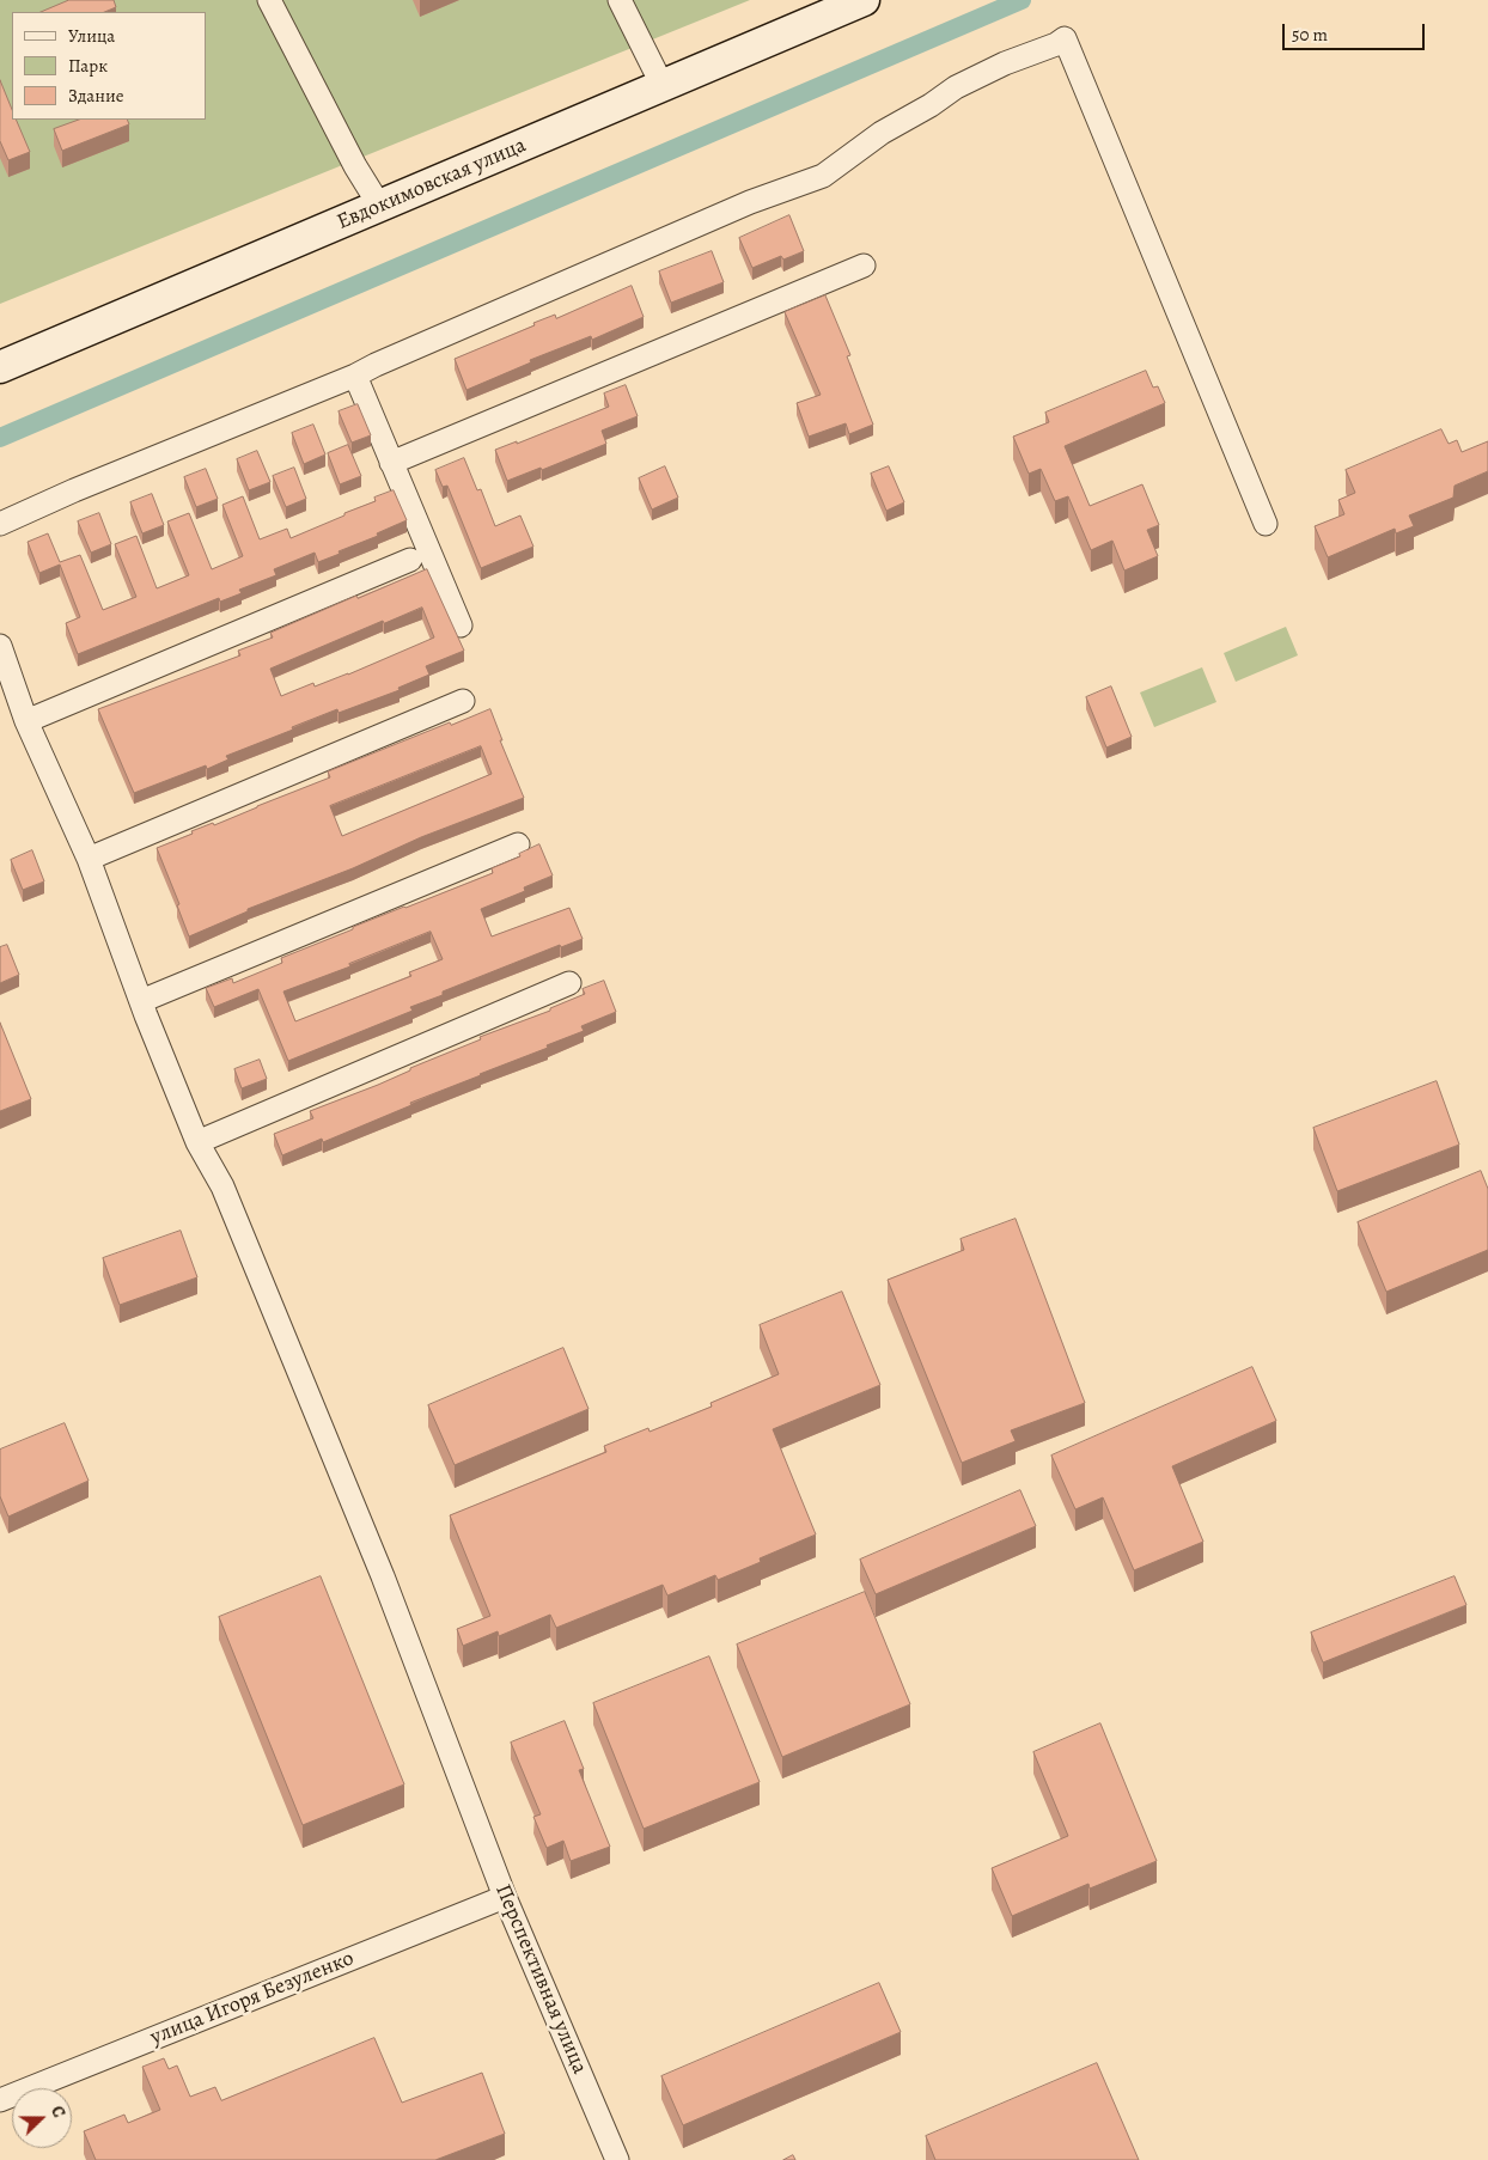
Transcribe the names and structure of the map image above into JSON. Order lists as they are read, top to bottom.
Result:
{
  "streets": {
    "main road": ["Евдокимовская улица"],
    "street": ["Перспективная улица", "улица Игоря Безуленко"]
  },
  "crossings": [
    ["Перспективная улица", "улица Игоря Безуленко"]
  ],
  "legend": ["Улица", "Парк", "Здание"],
  "scale_bar": "50 m",
  "north": "right"
}
